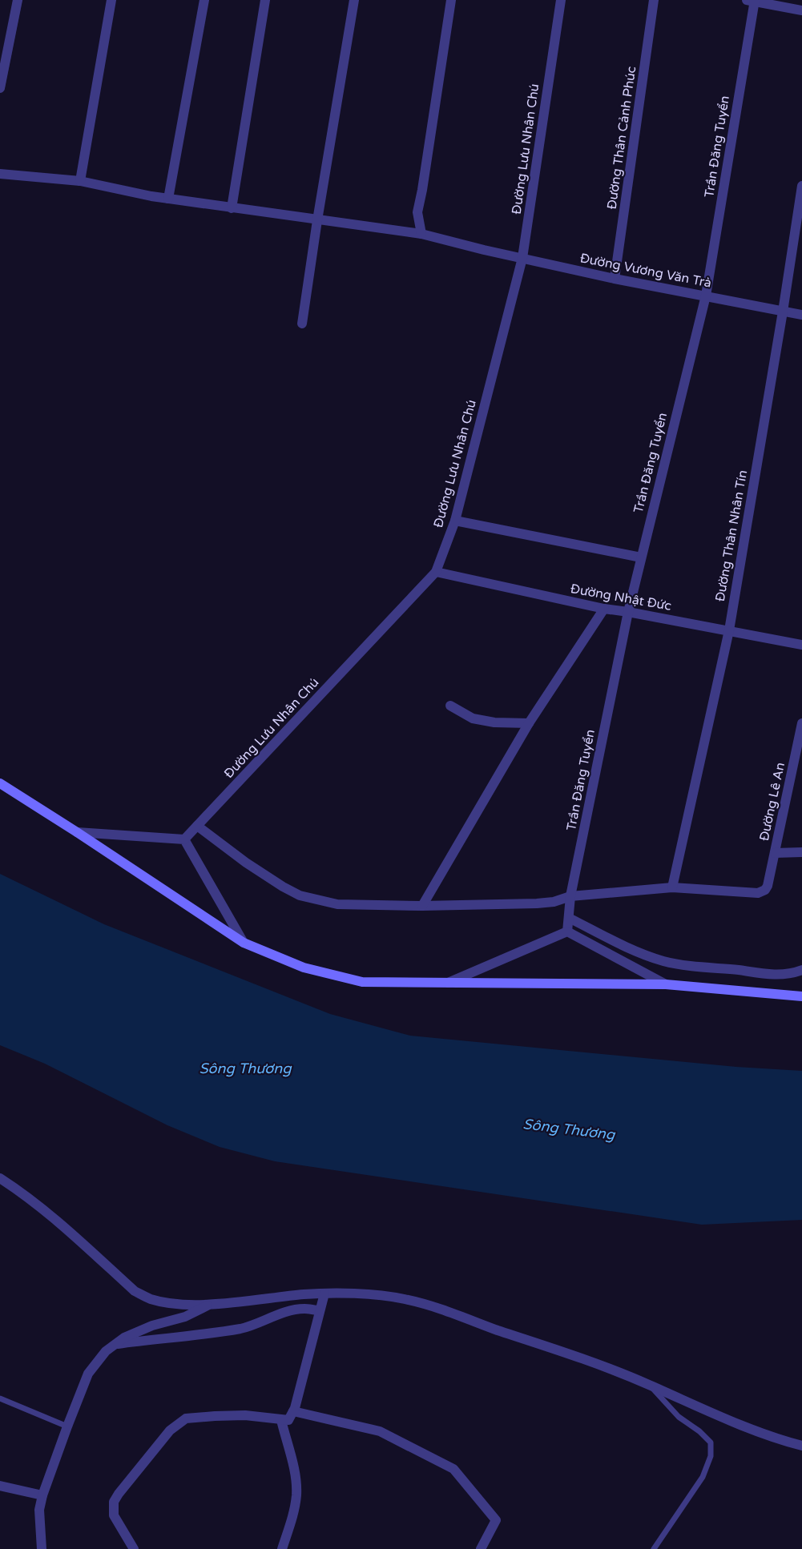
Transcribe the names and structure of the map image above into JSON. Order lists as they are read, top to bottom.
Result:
{
  "streets": {
    "street": [
      "Đường Thân Cảnh Phúc",
      "Trần Đăng Tuyển",
      "Đường Lưu Nhân Chú",
      "Đường Vương Văn Trà",
      "Đường Thân Nhân Tín",
      "Đường Nhật Đức",
      "Đường Lê An"
    ]
  },
  "crossings": [
    ["Đường Thân Cảnh Phúc", "Đường Vương Văn Trà"],
    ["Trần Đăng Tuyển", "Đường Vương Văn Trà"],
    ["Trần Đăng Tuyển", "Đường Nhật Đức"],
    ["Đường Lưu Nhân Chú", "Đường Vương Văn Trà"],
    ["Đường Lưu Nhân Chú", "Đường Nhật Đức"],
    ["Đường Vương Văn Trà", "Đường Thân Nhân Tín"],
    ["Đường Thân Nhân Tín", "Đường Nhật Đức"],
    ["Đường Thân Nhân Tín", "Đường Lê An"]
  ],
  "water": ["Sông Thương"]
}
